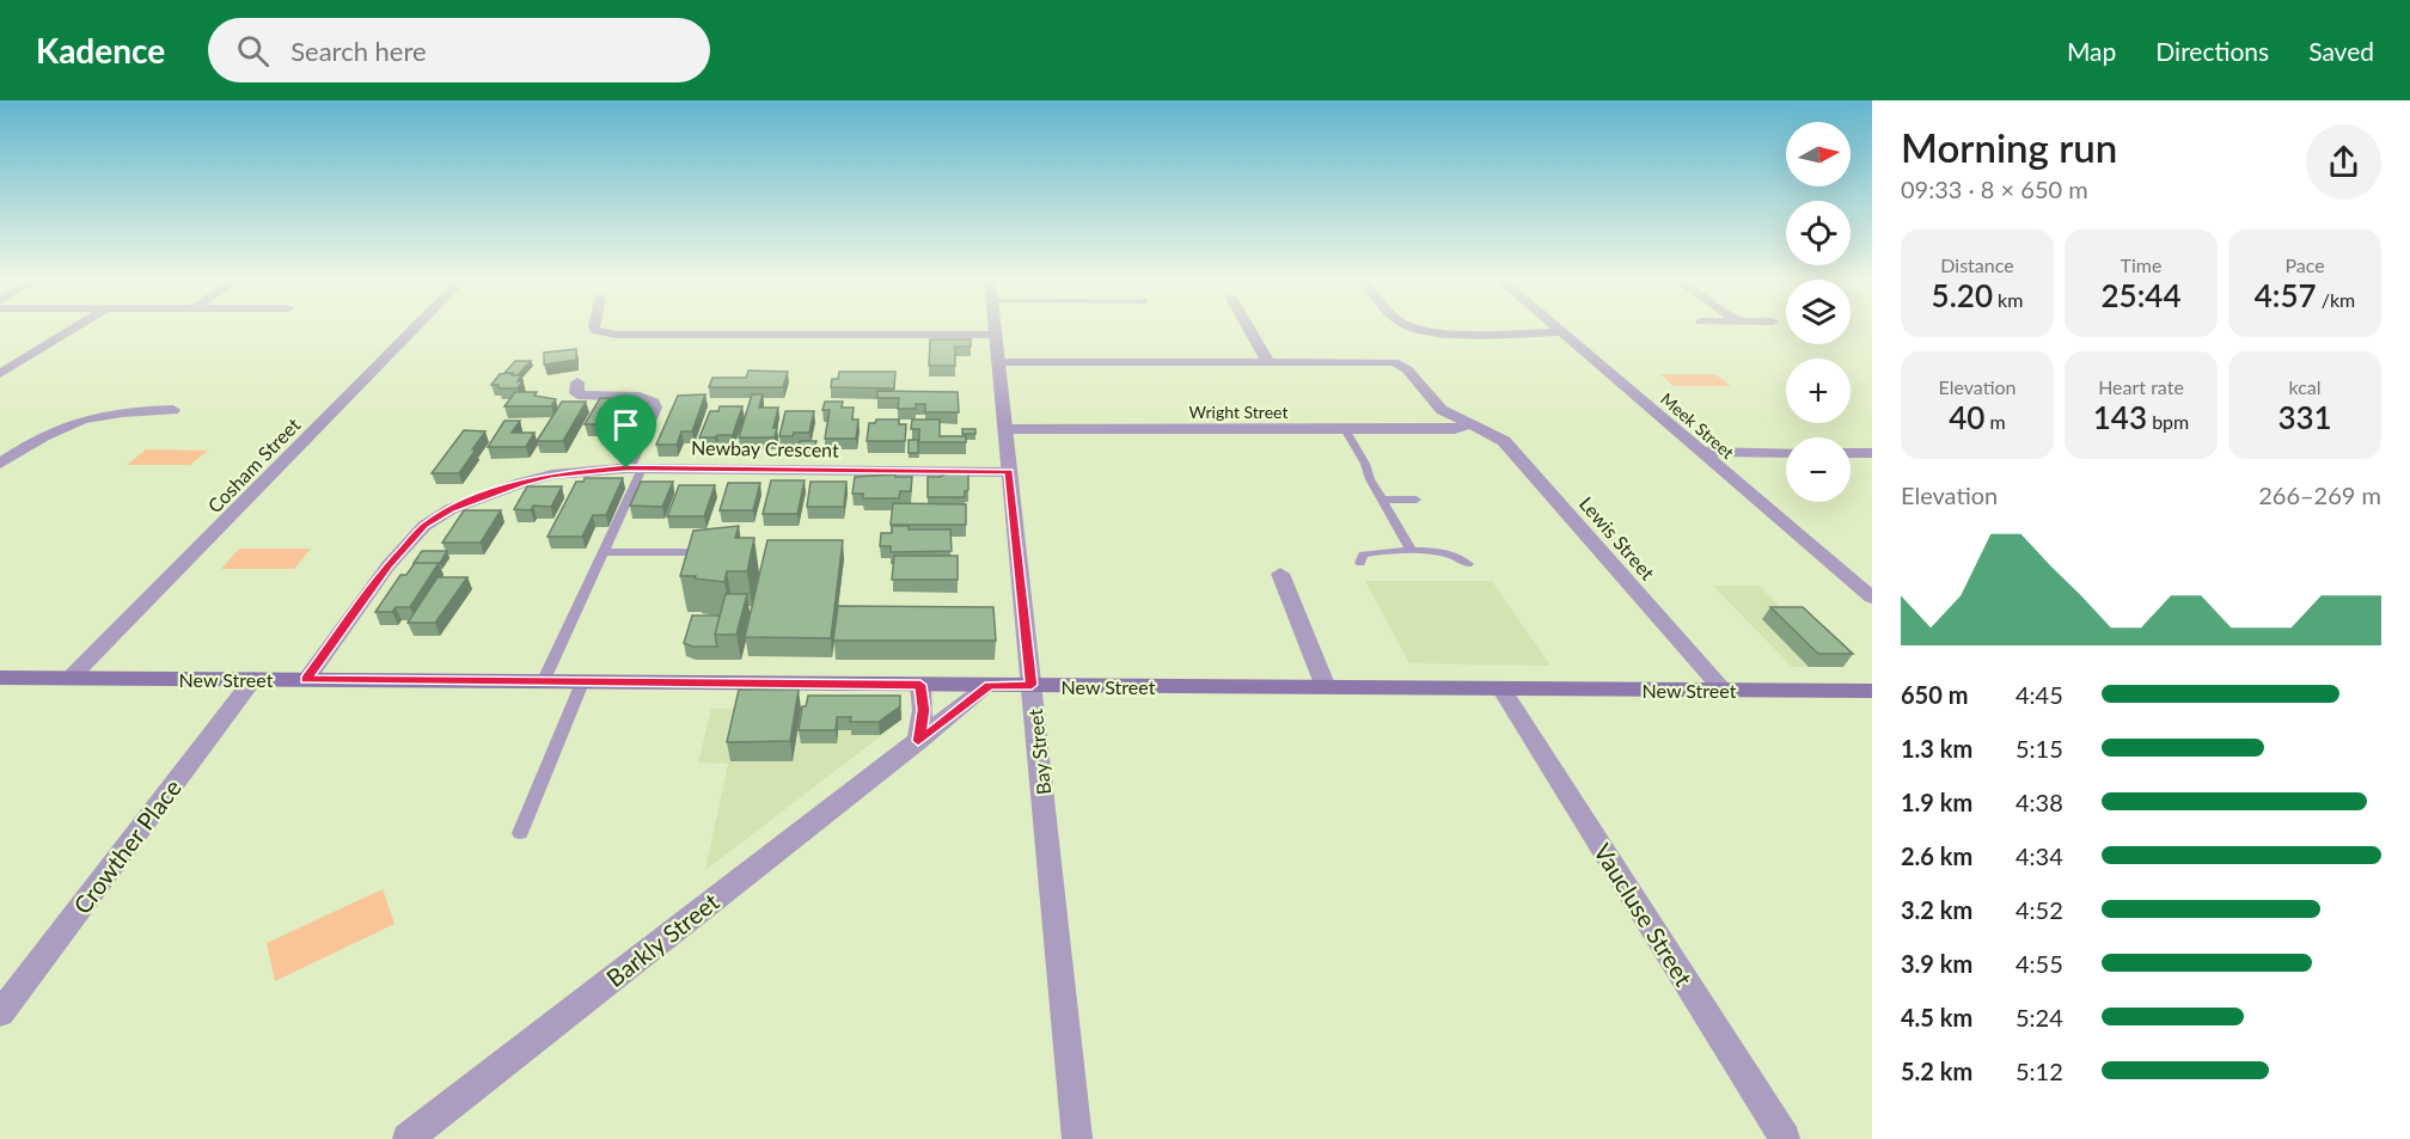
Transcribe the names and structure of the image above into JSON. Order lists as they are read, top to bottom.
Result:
{
  "streets": {
    "main road": ["New Street"],
    "street": [
      "Wright Street",
      "Meek Street",
      "Newbay Crescent",
      "Cosham Street",
      "Lewis Street",
      "Bay Street",
      "Crowther Place",
      "Vaucluse Street",
      "Barkly Street"
    ]
  },
  "crossings": [
    ["Wright Street", "Lewis Street"],
    ["Wright Street", "Bay Street"],
    ["Newbay Crescent", "New Street"],
    ["Newbay Crescent", "Bay Street"],
    ["Cosham Street", "New Street"],
    ["Lewis Street", "New Street"],
    ["Lewis Street", "Bay Street"],
    ["New Street", "Bay Street"],
    ["New Street", "Crowther Place"],
    ["New Street", "Vaucluse Street"],
    ["New Street", "Barkly Street"]
  ],
  "north": "right",
  "page": {
    "header": "Kadence",
    "search": "Search here",
    "nav": ["Map", "Directions", "Saved"],
    "heading": ["Morning run", "09:33 · 8 × 650 m"],
    "map_buttons": ["+", "−"],
    "stats": [
      ["Distance", "5.20 km"],
      ["Time", "25:44"],
      ["Pace", "4:57 /km"],
      ["Elevation", "40 m"],
      ["Heart rate", "143 bpm"],
      ["kcal", "331"]
    ],
    "chart": ["Elevation", "266–269 m"],
    "list": [
      {
        "name": "650 m",
        "note": "4:45"
      },
      {
        "name": "1.3 km",
        "note": "5:15"
      },
      {
        "name": "1.9 km",
        "note": "4:38"
      },
      {
        "name": "2.6 km",
        "note": "4:34"
      },
      {
        "name": "3.2 km",
        "note": "4:52"
      },
      {
        "name": "3.9 km",
        "note": "4:55"
      },
      {
        "name": "4.5 km",
        "note": "5:24"
      },
      {
        "name": "5.2 km",
        "note": "5:12"
      }
    ]
  }
}
